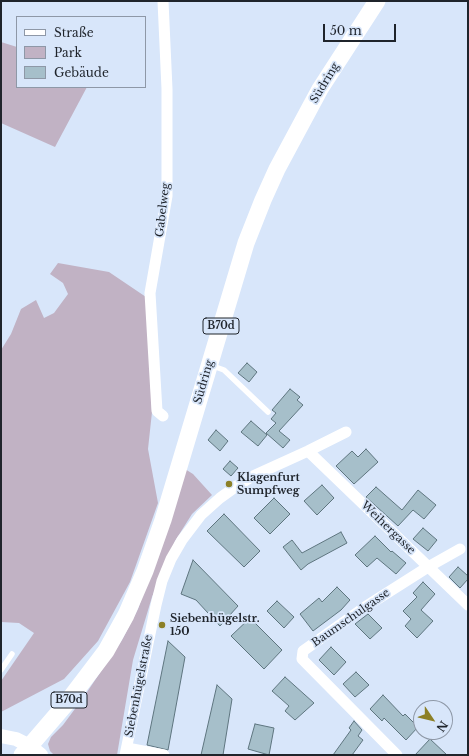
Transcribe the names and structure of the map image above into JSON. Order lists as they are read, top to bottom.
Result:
{
  "streets": {
    "main road": ["Südring", "B70d"],
    "street": [
      "Gabelweg",
      "Weihergasse",
      "Baumschulgasse",
      "Siebenhügelstraße"
    ]
  },
  "crossings": [
    ["Weihergasse", "Baumschulgasse"],
    ["Weihergasse", "Siebenhügelstraße"]
  ],
  "places": ["Klagenfurt Sumpfweg", "Siebenhügelstr. 150"],
  "legend": ["Straße", "Park", "Gebäude"],
  "scale_bar": "50 m",
  "north": "bottom right"
}
